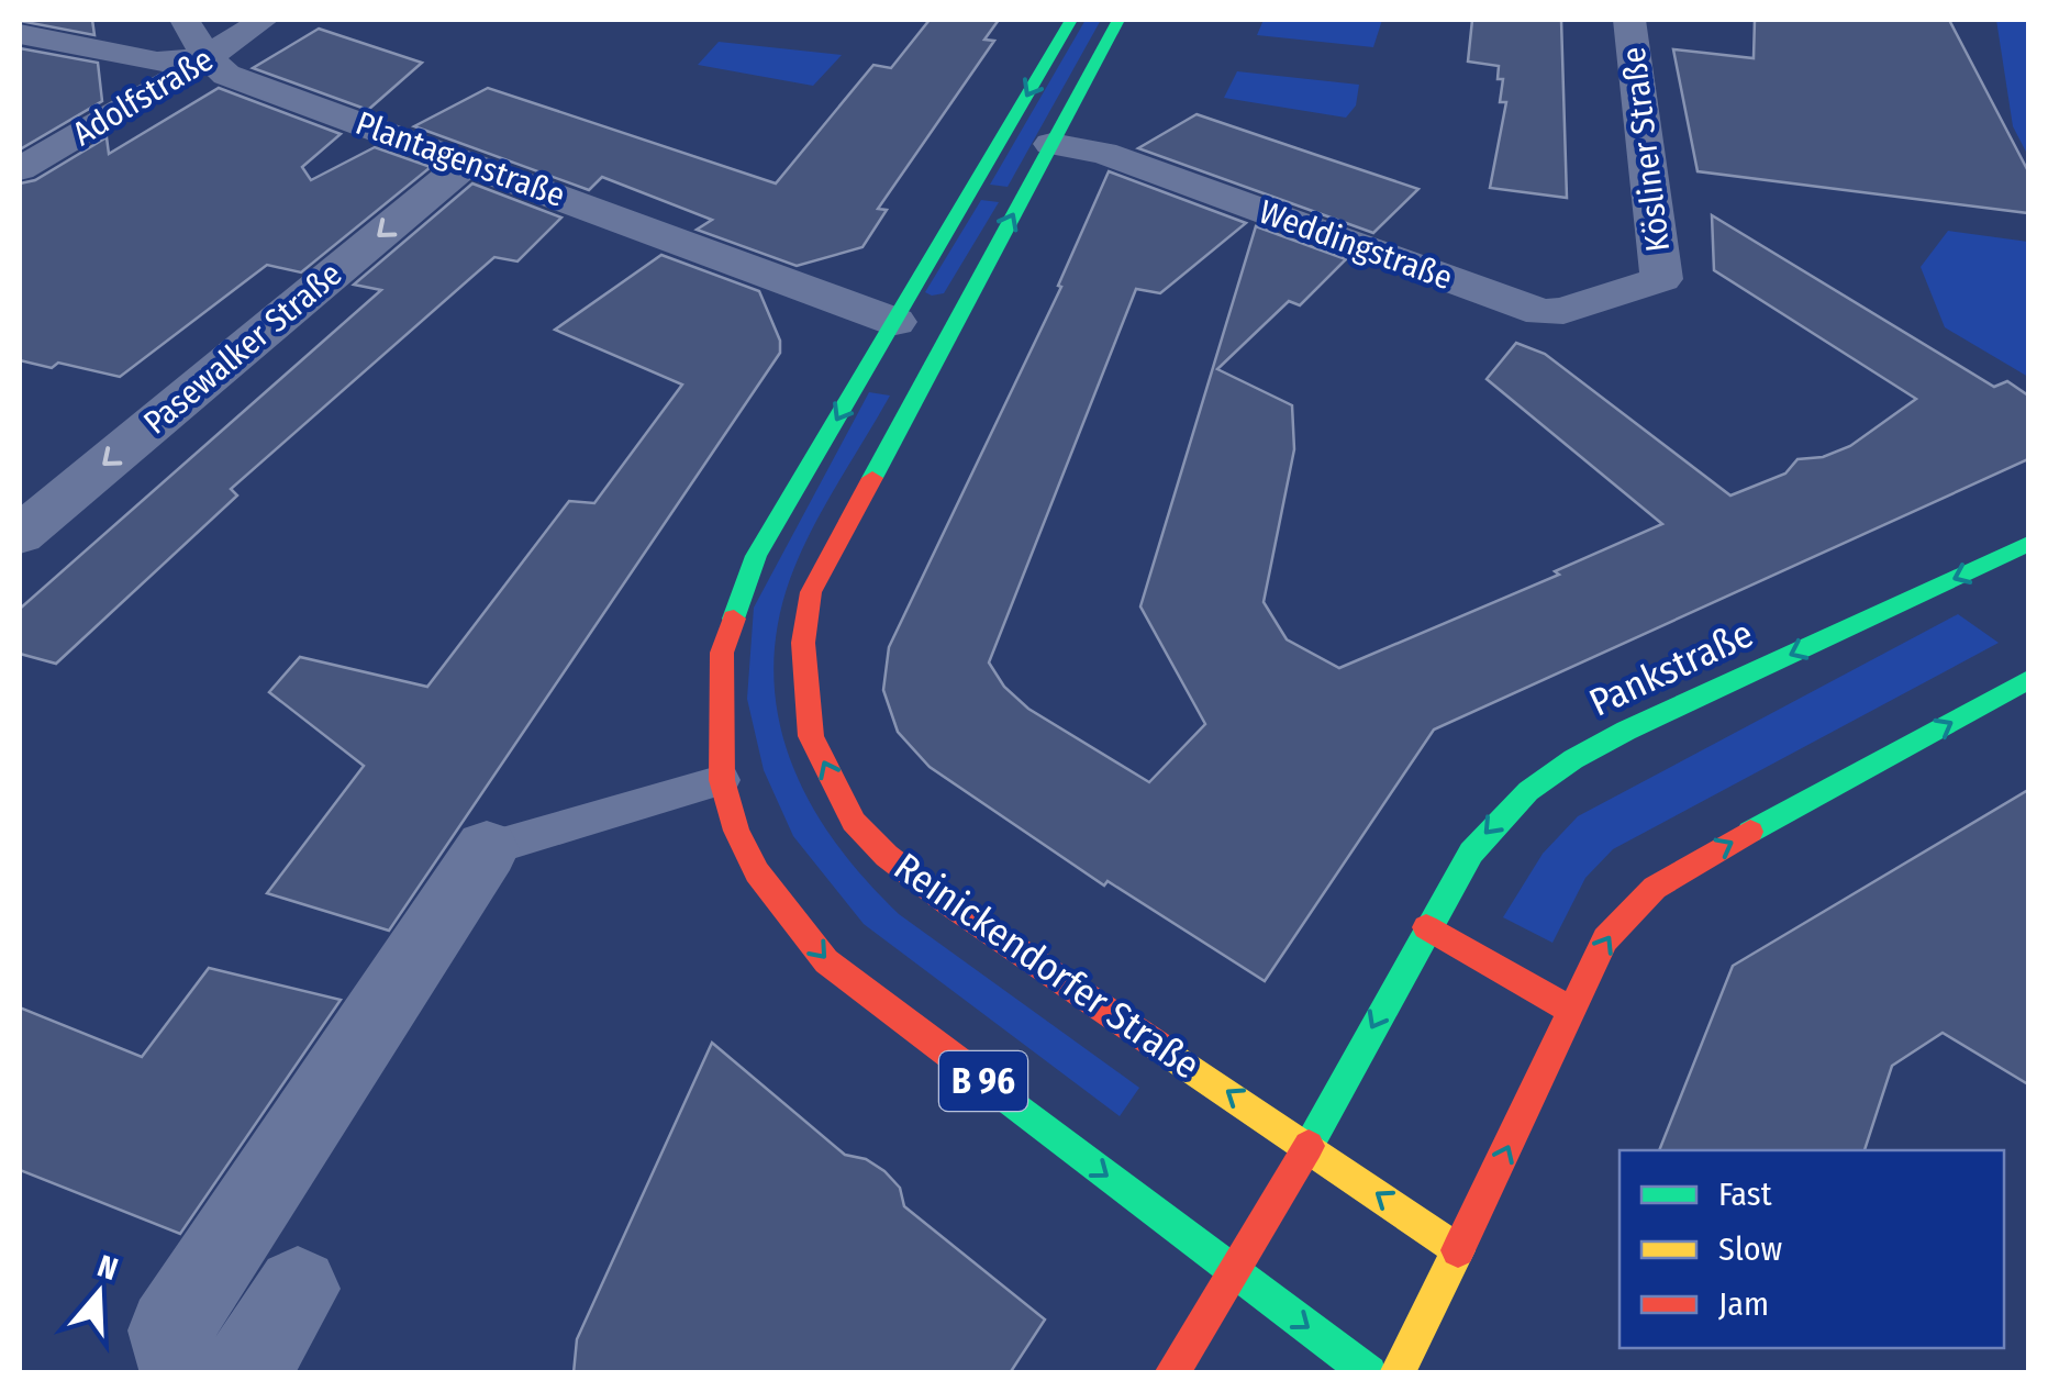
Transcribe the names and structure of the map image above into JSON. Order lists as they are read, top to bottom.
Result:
{
  "streets": {
    "main road": ["Pankstraße", "Reinickendorfer Straße", "B 96"],
    "street": [
      "Adolfstraße",
      "Kösliner Straße",
      "Plantagenstraße",
      "Weddingstraße",
      "Pasewalker Straße"
    ]
  },
  "crossings": [
    ["Adolfstraße", "Plantagenstraße"],
    ["Kösliner Straße", "Weddingstraße"],
    ["Plantagenstraße", "Pasewalker Straße"],
    ["Plantagenstraße", "Reinickendorfer Straße"],
    ["Weddingstraße", "Reinickendorfer Straße"],
    ["Pankstraße", "Reinickendorfer Straße"]
  ],
  "one_way": ["Pasewalker Straße"],
  "legend": ["Fast", "Slow", "Jam"],
  "north": "top"
}
